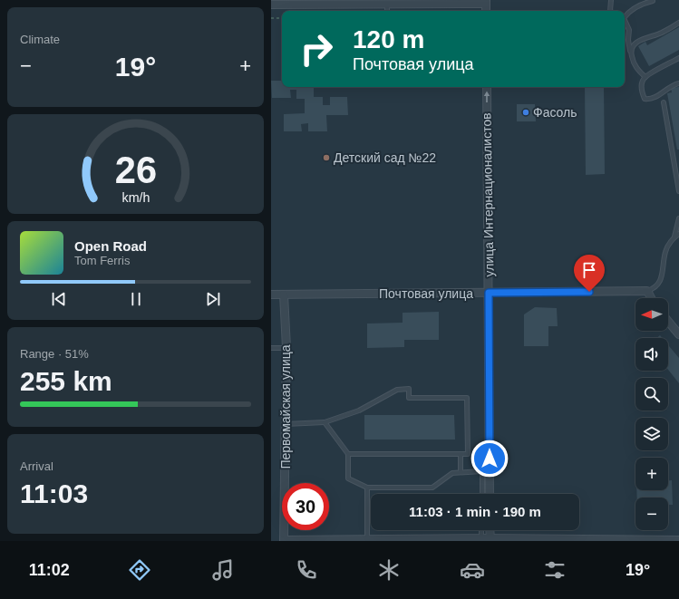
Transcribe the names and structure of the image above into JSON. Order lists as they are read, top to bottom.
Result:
{
  "streets": {
    "street": ["улица Интернационалистов", "Почтовая улица", "Первомайская улица"]
  },
  "crossings": [
    ["улица Интернационалистов", "Почтовая улица"],
    ["Почтовая улица", "Первомайская улица"]
  ],
  "one_way": ["улица Интернационалистов"],
  "places": ["Фасоль", "Детский сад №22"],
  "north": "left",
  "page": {
    "tile": [
      "Climate",
      ["Range · 51%", "255 km"],
      ["Arrival", "11:03"]
    ],
    "turn": ["120 m", "Почтовая улица"],
    "heat": ["−", "19°", "+"],
    "song": ["Open Road", "Tom Ferris"],
    "map_buttons": ["+", "−"],
    "limit": "30",
    "trip": "11:03 · 1 min · 190 m",
    "tabs": ["11:02", "19°"],
    "gauge": ["26", "km/h"]
  }
}
